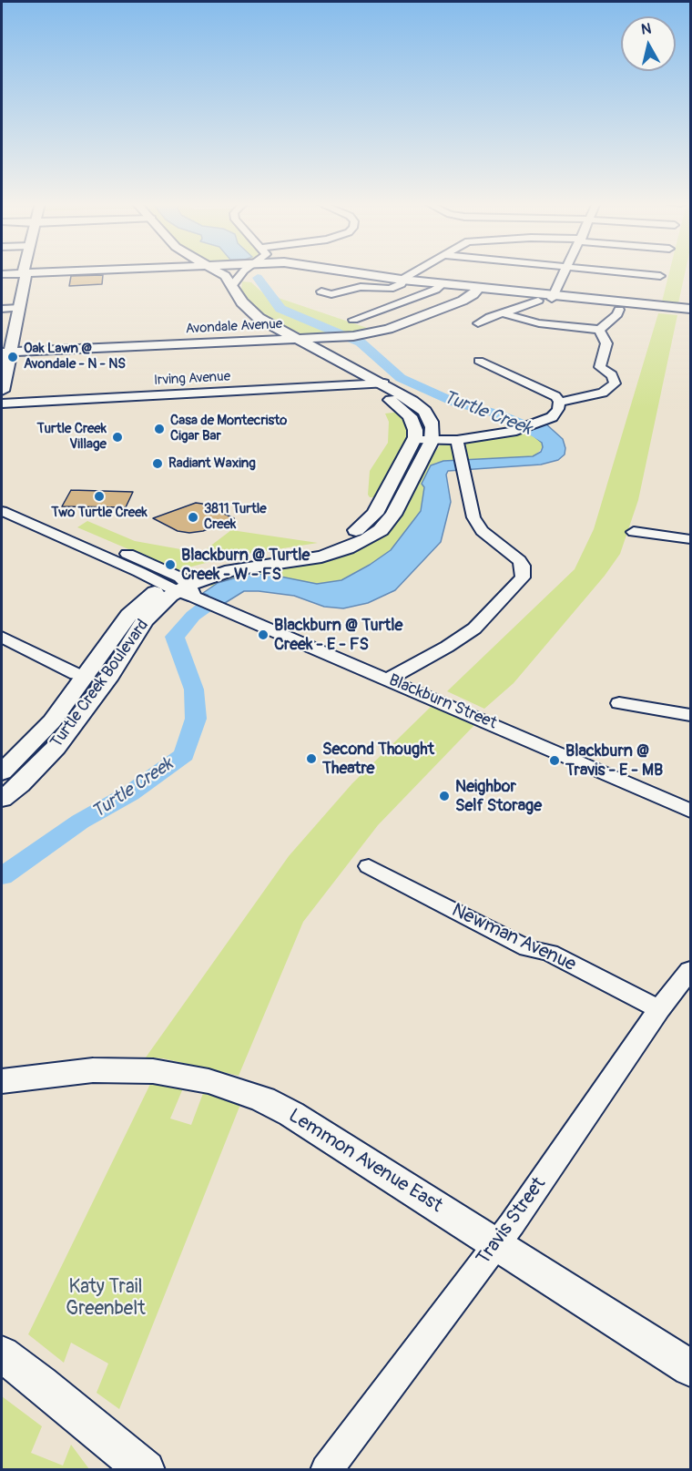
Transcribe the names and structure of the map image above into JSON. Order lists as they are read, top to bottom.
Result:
{
  "streets": {
    "main road": ["Avondale Avenue", "Turtle Creek Boulevard", "Lemmon Avenue East"],
    "street": [
      "Irving Avenue",
      "Blackburn Street",
      "Newman Avenue",
      "Travis Street"
    ]
  },
  "crossings": [
    ["Turtle Creek Boulevard", "Blackburn Street"],
    ["Newman Avenue", "Travis Street"],
    ["Lemmon Avenue East", "Travis Street"]
  ],
  "water": ["Turtle Creek"],
  "parks": ["Katy Trail Greenbelt"],
  "places": [
    "Oak Lawn @ Avondale - N - NS",
    "Casa de Montecristo Cigar Bar",
    "Turtle Creek Village",
    "Radiant Waxing",
    "Two Turtle Creek",
    "3811 Turtle Creek",
    "Blackburn @ Turtle Creek - W - FS",
    "Blackburn @ Turtle Creek - E - FS",
    "Second Thought Theatre",
    "Blackburn @ Travis - E - MB",
    "Neighbor Self Storage"
  ],
  "north": "top"
}
